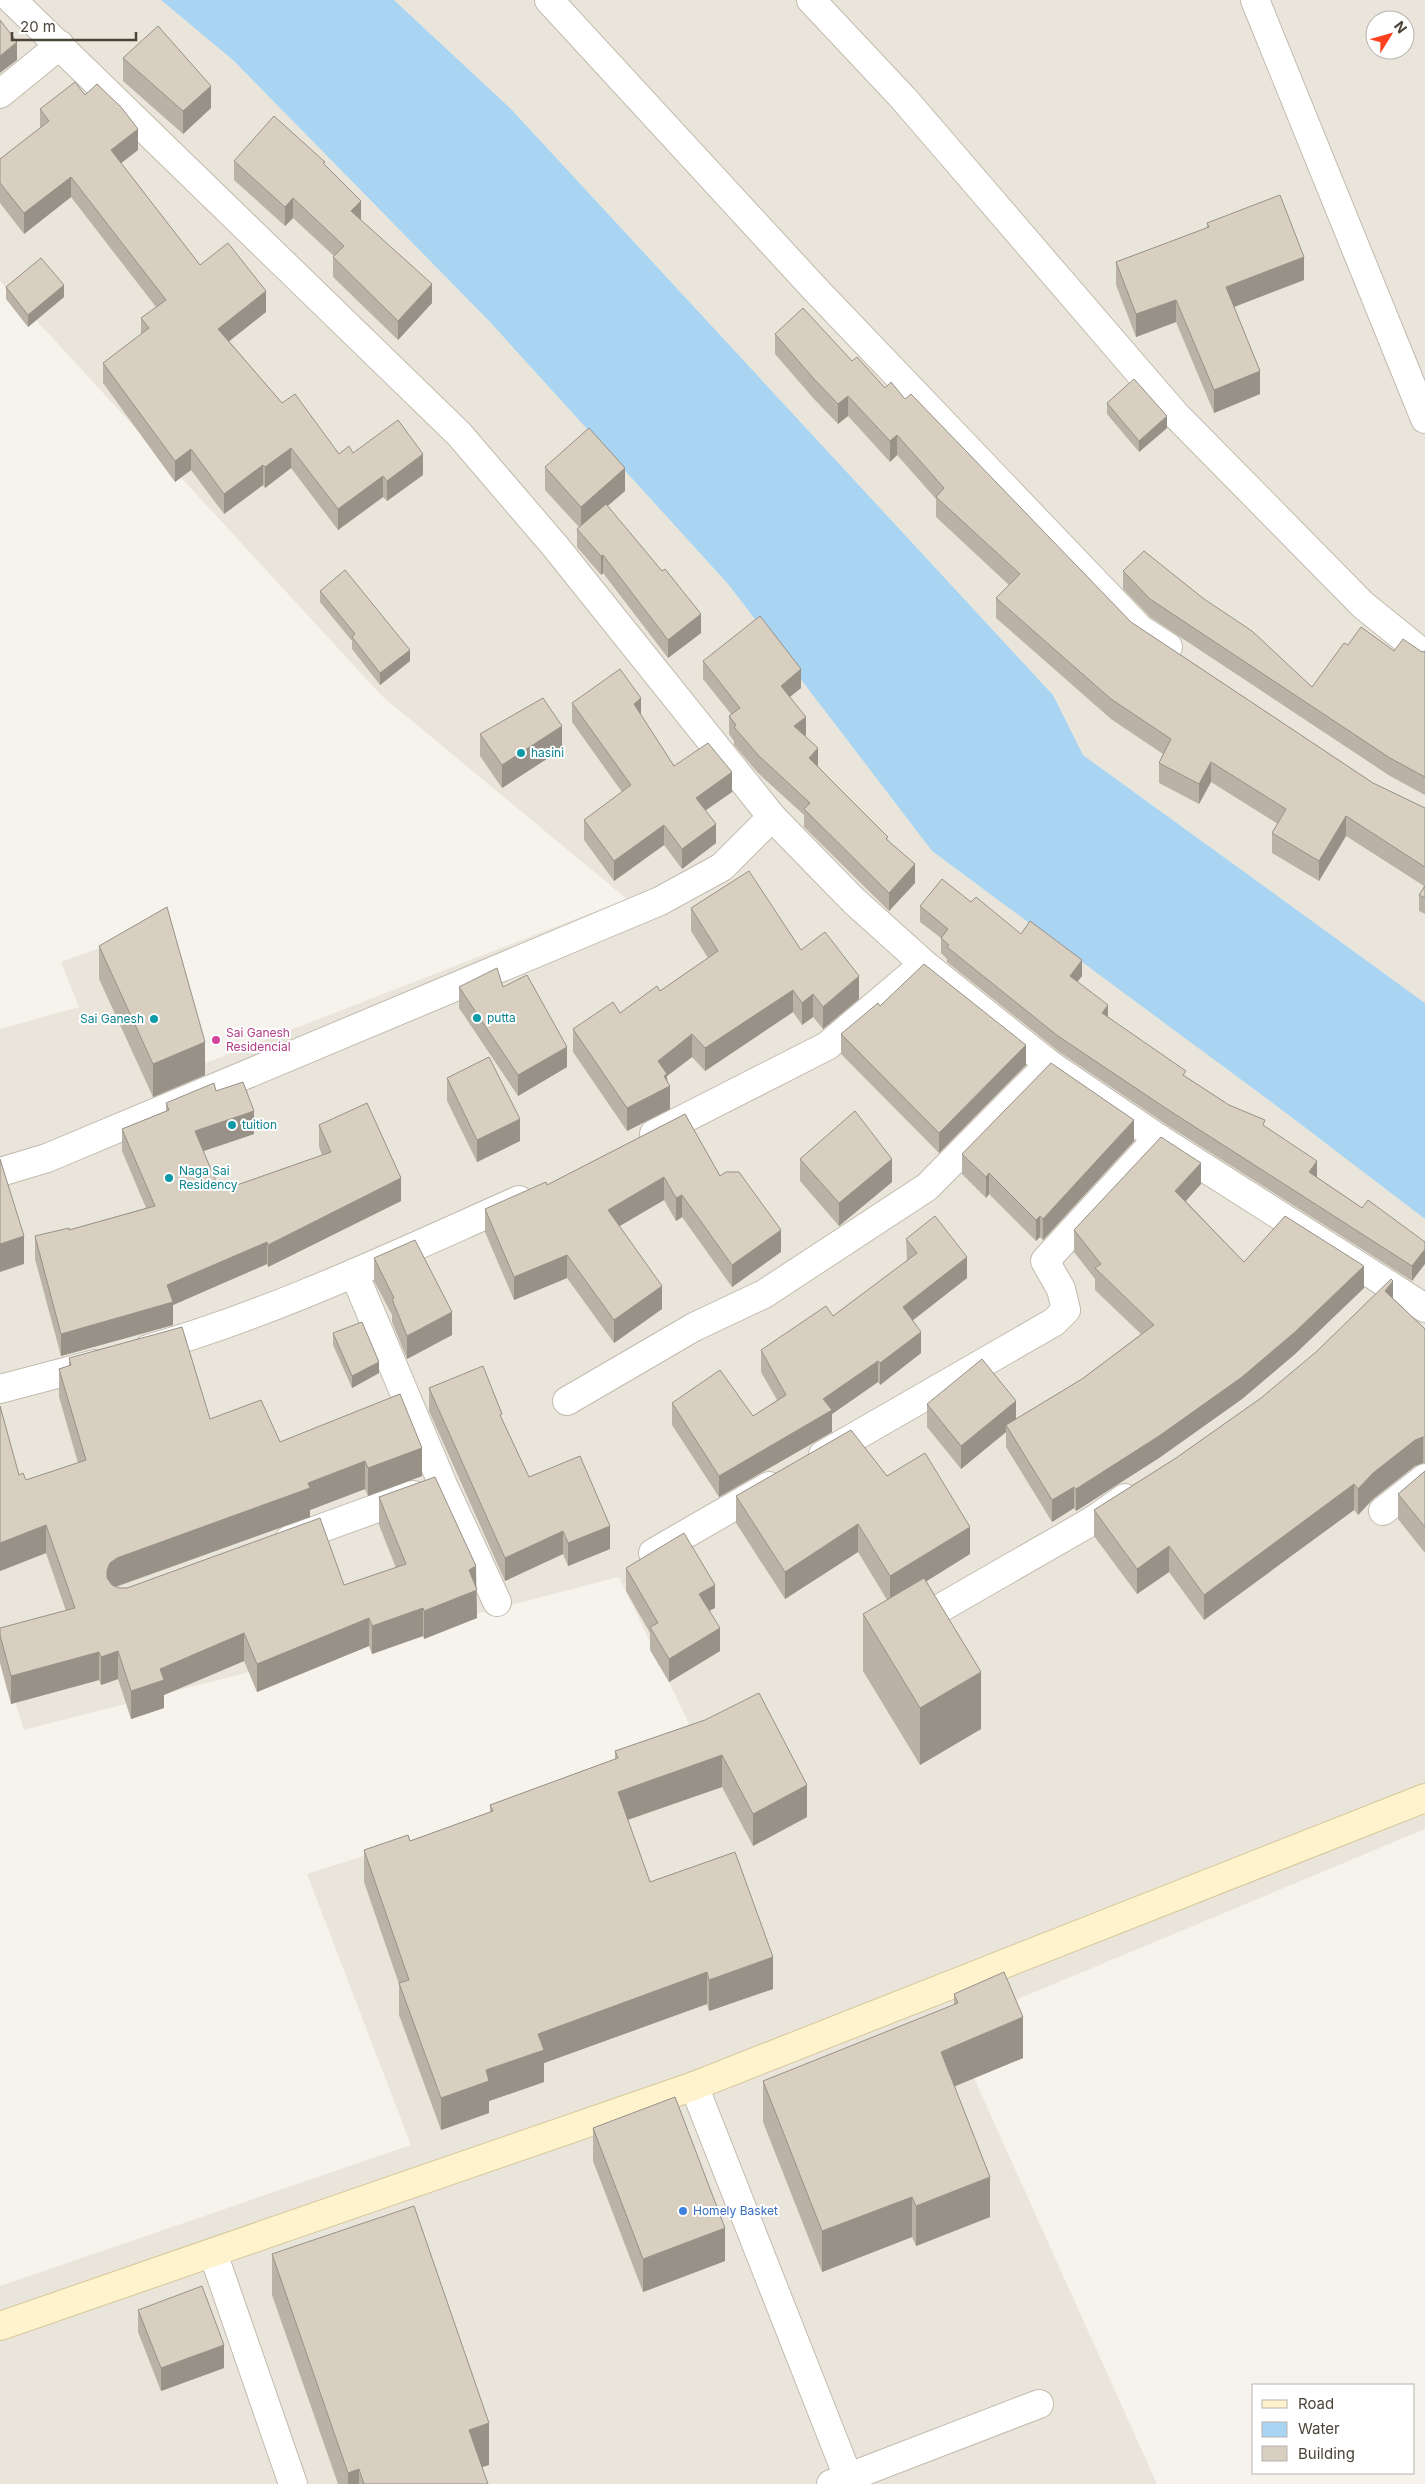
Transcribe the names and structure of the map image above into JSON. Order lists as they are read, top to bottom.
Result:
{
  "places": [
    "hasini",
    "putta",
    "Sai Ganesh",
    "Sai Ganesh Residencial",
    "tuition",
    "Naga Sai Residency",
    "Homely Basket"
  ],
  "legend": ["Road", "Water", "Building"],
  "scale_bar": "20 m",
  "north": "top right"
}
